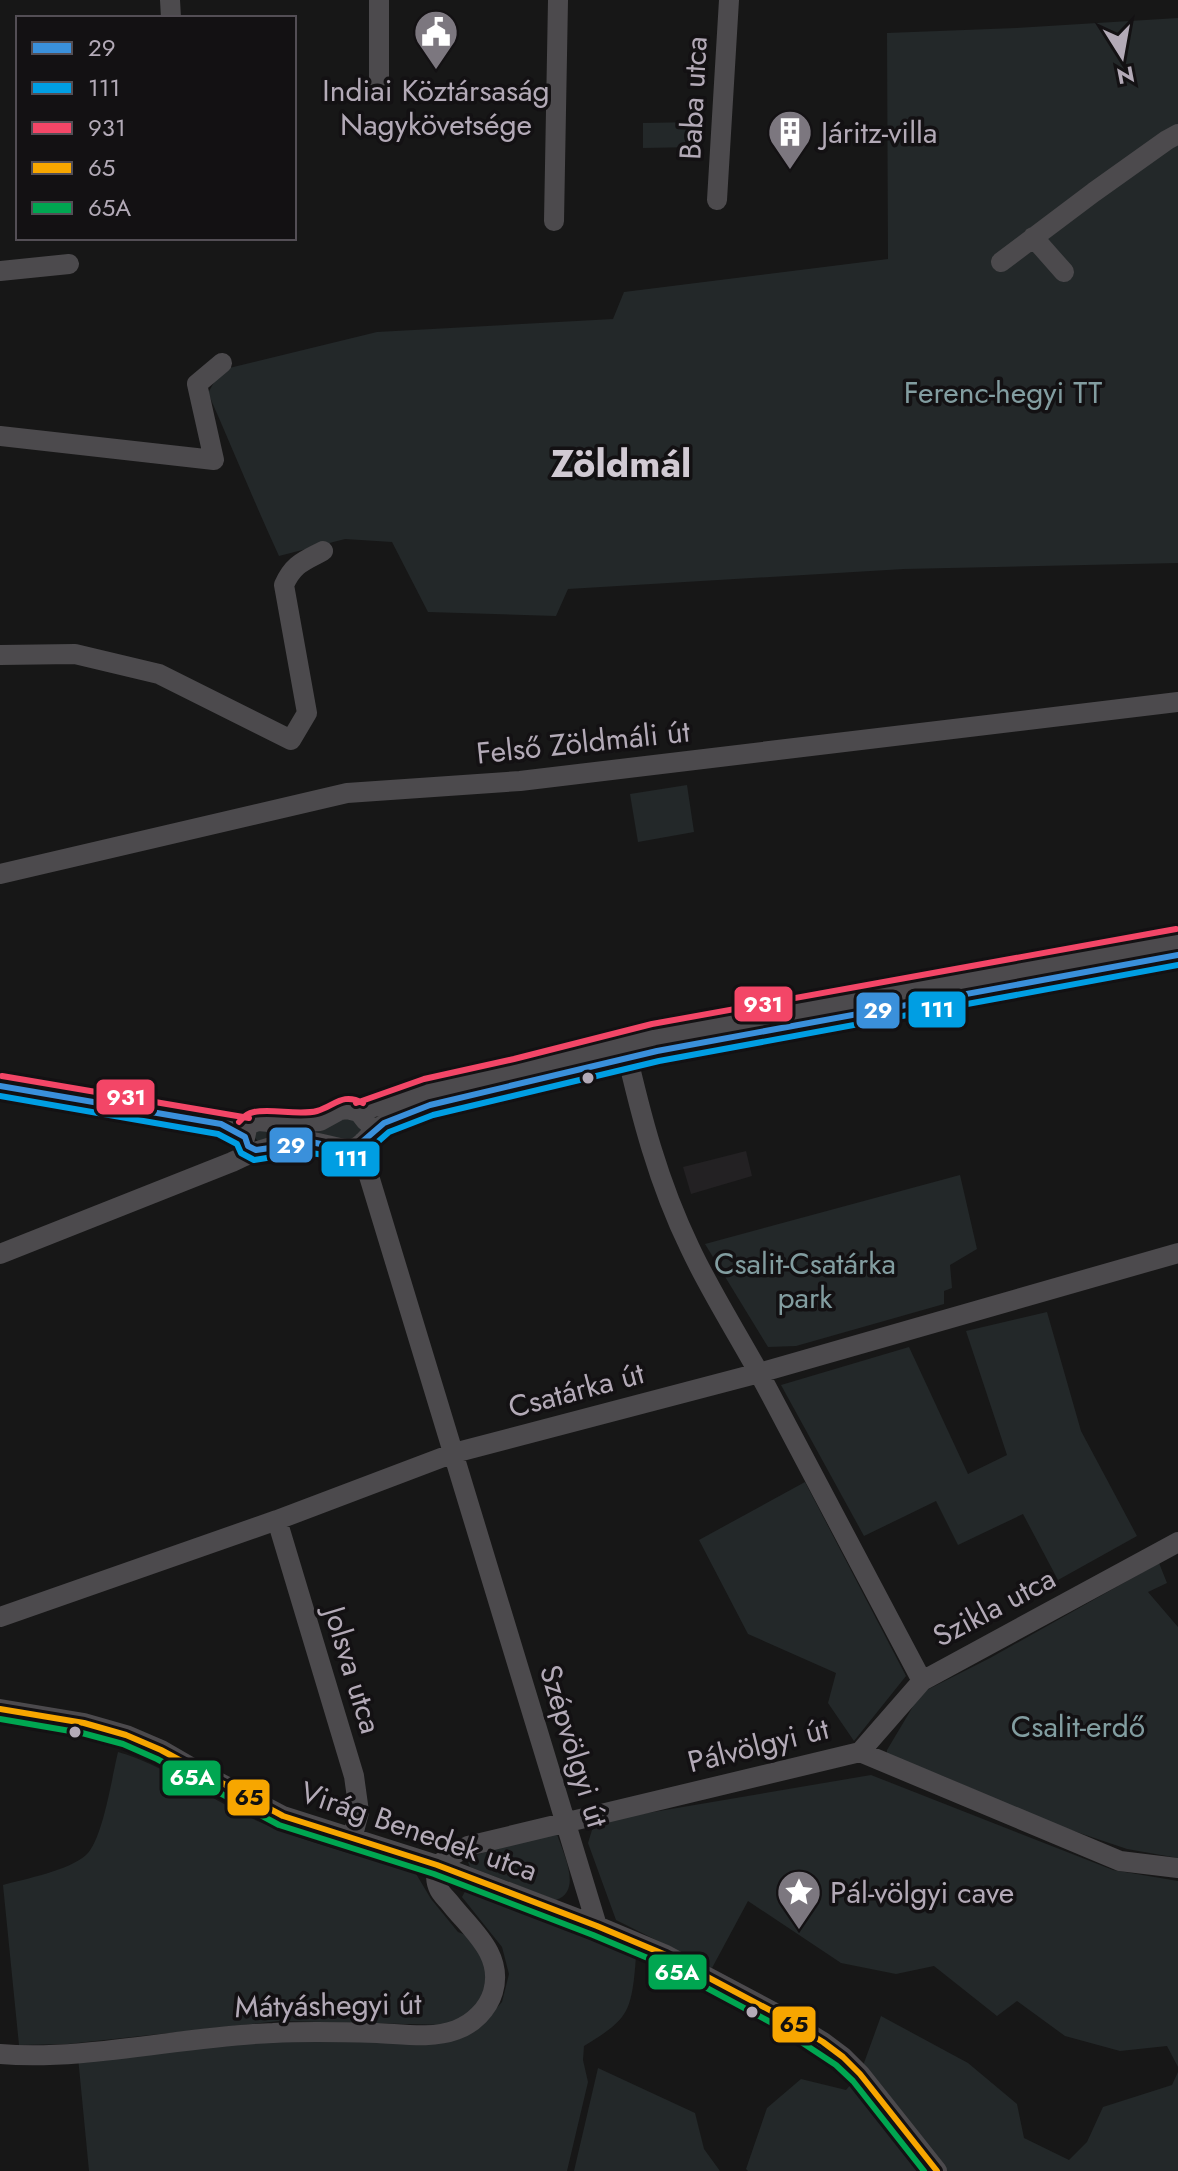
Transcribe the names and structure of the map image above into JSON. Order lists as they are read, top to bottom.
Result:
{
  "streets": {
    "street": [
      "Baba utca",
      "Felső Zöldmáli út",
      "Csatárka út",
      "Szikla utca",
      "Jolsva utca",
      "Pálvölgyi út",
      "Szépvölgyi út",
      "Virág Benedek utca",
      "Mátyáshegyi út"
    ]
  },
  "crossings": [
    ["Csatárka út", "Jolsva utca"],
    ["Csatárka út", "Szépvölgyi út"],
    ["Szikla utca", "Pálvölgyi út"],
    ["Jolsva utca", "Virág Benedek utca"],
    ["Pálvölgyi út", "Szépvölgyi út"],
    ["Pálvölgyi út", "Virág Benedek utca"],
    ["Pálvölgyi út", "Mátyáshegyi út"],
    ["Szépvölgyi út", "Virág Benedek utca"],
    ["Virág Benedek utca", "Mátyáshegyi út"]
  ],
  "districts": ["Zöldmál"],
  "parks": ["Ferenc-hegyi TT", "Csalit-Csatárka park", "Csalit-erdő"],
  "places": {
    "public building": ["Indiai Köztársaság Nagykövetsége"],
    "building": ["Járitz-villa"],
    "place": ["Pál-völgyi cave"]
  },
  "lines": [
    "transit line 931",
    "transit line 29",
    "transit line 111",
    "transit line 65",
    "transit line 65A"
  ],
  "legend": [
    "29",
    "111",
    "931",
    "65",
    "65A"
  ],
  "north": "bottom"
}
